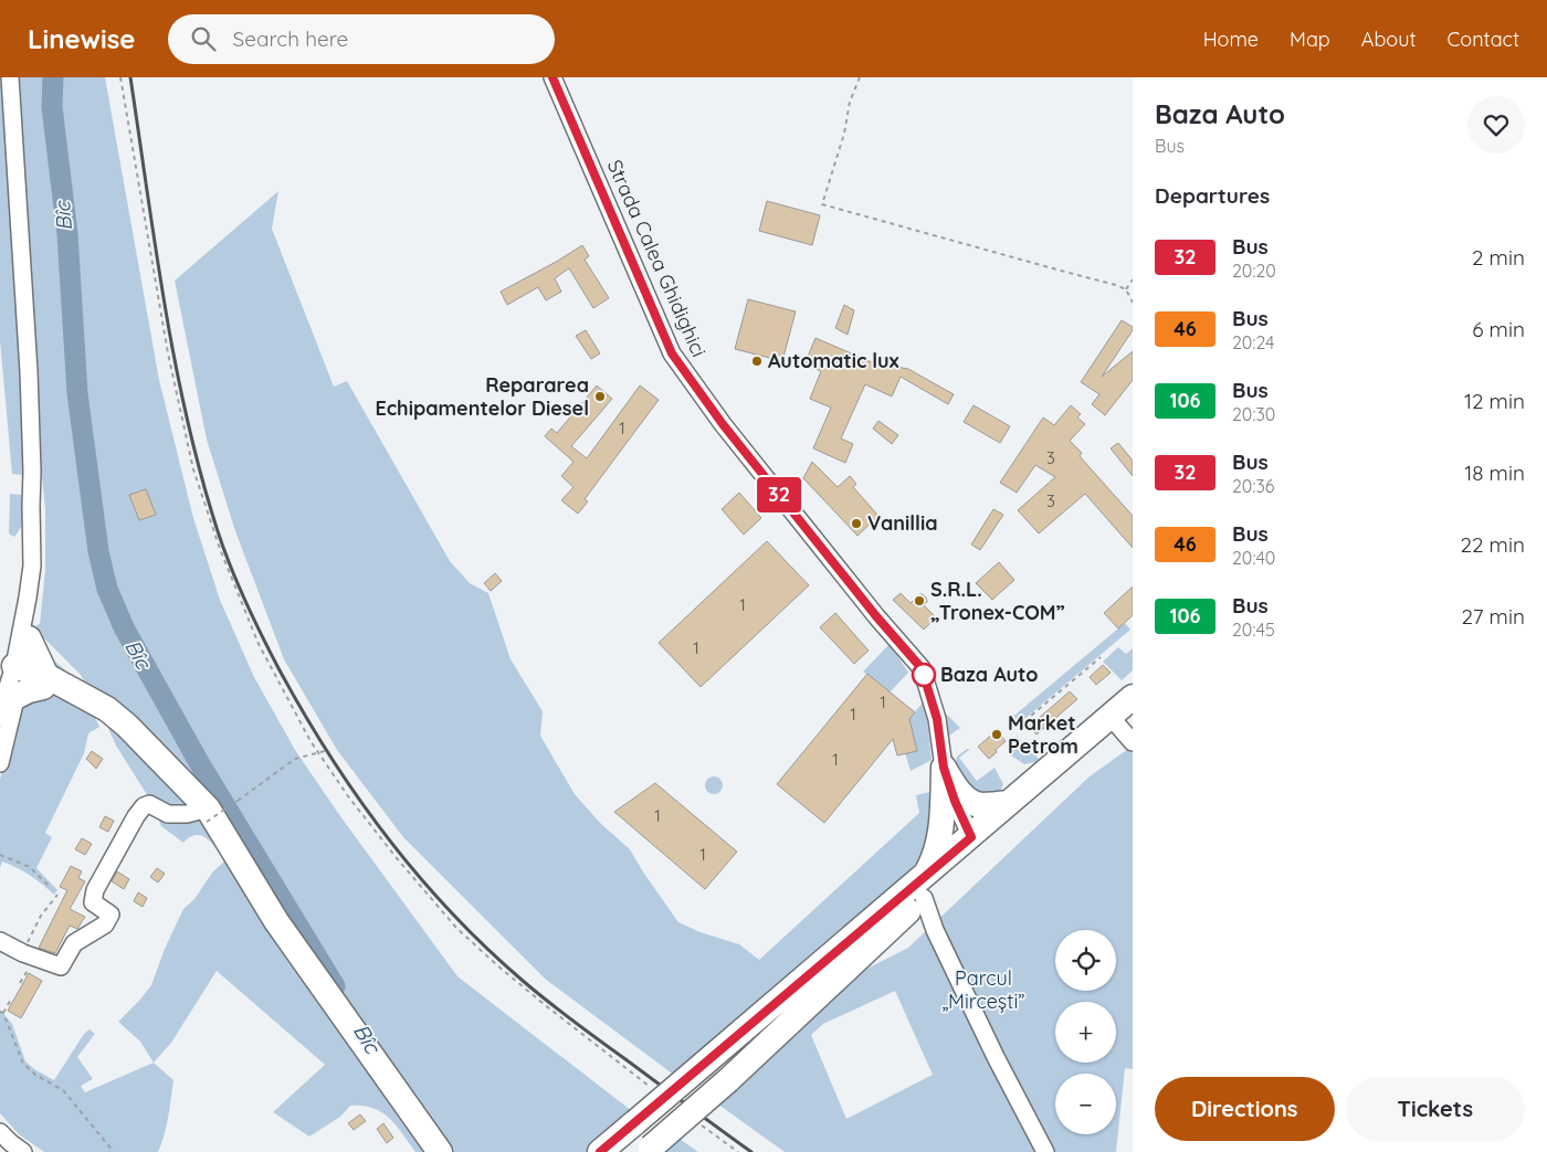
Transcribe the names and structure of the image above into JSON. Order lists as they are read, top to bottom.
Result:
{
  "streets": {
    "street": ["Strada Calea Ghidighici"]
  },
  "water": ["Bîc"],
  "parks": ["Parcul „Mircești”"],
  "places": [
    "Automatic lux",
    "Repararea Echipamentelor Diesel",
    "Vanillia",
    "S.R.L. „Tronex-COM”",
    "Baza Auto",
    "Market Petrom"
  ],
  "lines": ["bus line 32"],
  "house_numbers": [
    "1",
    "3",
    "3",
    "1",
    "1",
    "1",
    "1",
    "1",
    "1",
    "1"
  ],
  "page": {
    "header": "Linewise",
    "search": "Search here",
    "nav": [
      "Home",
      "Map",
      "About",
      "Contact"
    ],
    "on_map": "32",
    "heading": [
      ["Baza Auto", "Bus"],
      "Departures"
    ],
    "list": [
      {
        "mark": "32",
        "name": "Bus",
        "note": "20:20",
        "value": "2 min"
      },
      {
        "mark": "46",
        "name": "Bus",
        "note": "20:24",
        "value": "6 min"
      },
      {
        "mark": "106",
        "name": "Bus",
        "note": "20:30",
        "value": "12 min"
      },
      {
        "mark": "32",
        "name": "Bus",
        "note": "20:36",
        "value": "18 min"
      },
      {
        "mark": "46",
        "name": "Bus",
        "note": "20:40",
        "value": "22 min"
      },
      {
        "mark": "106",
        "name": "Bus",
        "note": "20:45",
        "value": "27 min"
      }
    ],
    "map_buttons": ["+", "−"],
    "buttons": ["Directions", "Tickets"]
  }
}
